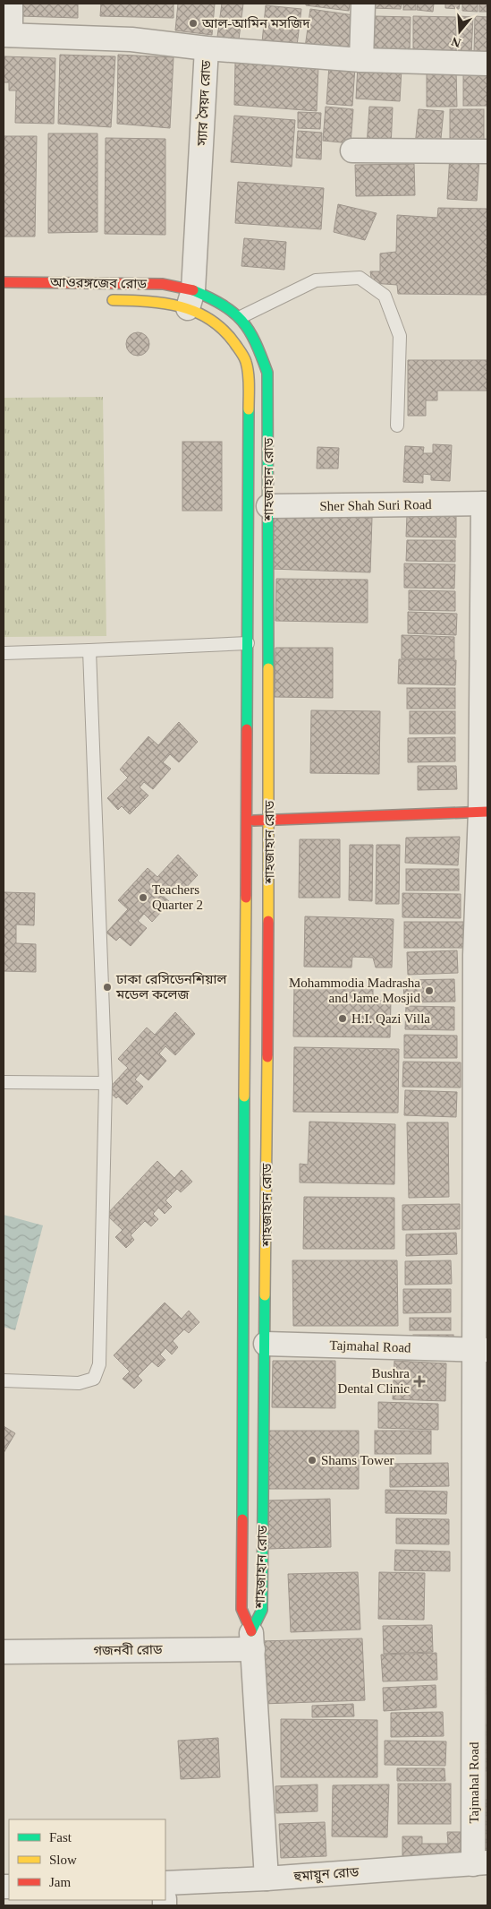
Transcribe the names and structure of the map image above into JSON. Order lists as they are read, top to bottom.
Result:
{
  "streets": {
    "street": [
      "স্যার সৈয়দ রোড",
      "আওরঙ্গজেব রোড",
      "শাহজাহান রোড",
      "Sher Shah Suri Road",
      "Tajmahal Road",
      "গজনবী রোড",
      "হুমায়ুন রোড"
    ]
  },
  "crossings": [
    ["স্যার সৈয়দ রোড", "আওরঙ্গজেব রোড"],
    ["স্যার সৈয়দ রোড", "শাহজাহান রোড"],
    ["আওরঙ্গজেব রোড", "শাহজাহান রোড"],
    ["শাহজাহান রোড", "Sher Shah Suri Road"],
    ["শাহজাহান রোড", "Tajmahal Road"],
    ["শাহজাহান রোড", "গজনবী রোড"],
    ["Sher Shah Suri Road", "Tajmahal Road"],
    ["Tajmahal Road", "হুমায়ুন রোড"]
  ],
  "places": {
    "other": [
      "আল-আমিন মসজিদ",
      "Teachers Quarter 2",
      "ঢাকা রেসিডেনশিয়াল মডেল কলেজ",
      "Mohammodia Madrasha and Jame Mosjid",
      "H.I. Qazi Villa",
      "Shams Tower"
    ],
    "health": ["Bushra Dental Clinic"]
  },
  "legend": ["Fast", "Slow", "Jam"],
  "north": "bottom"
}
